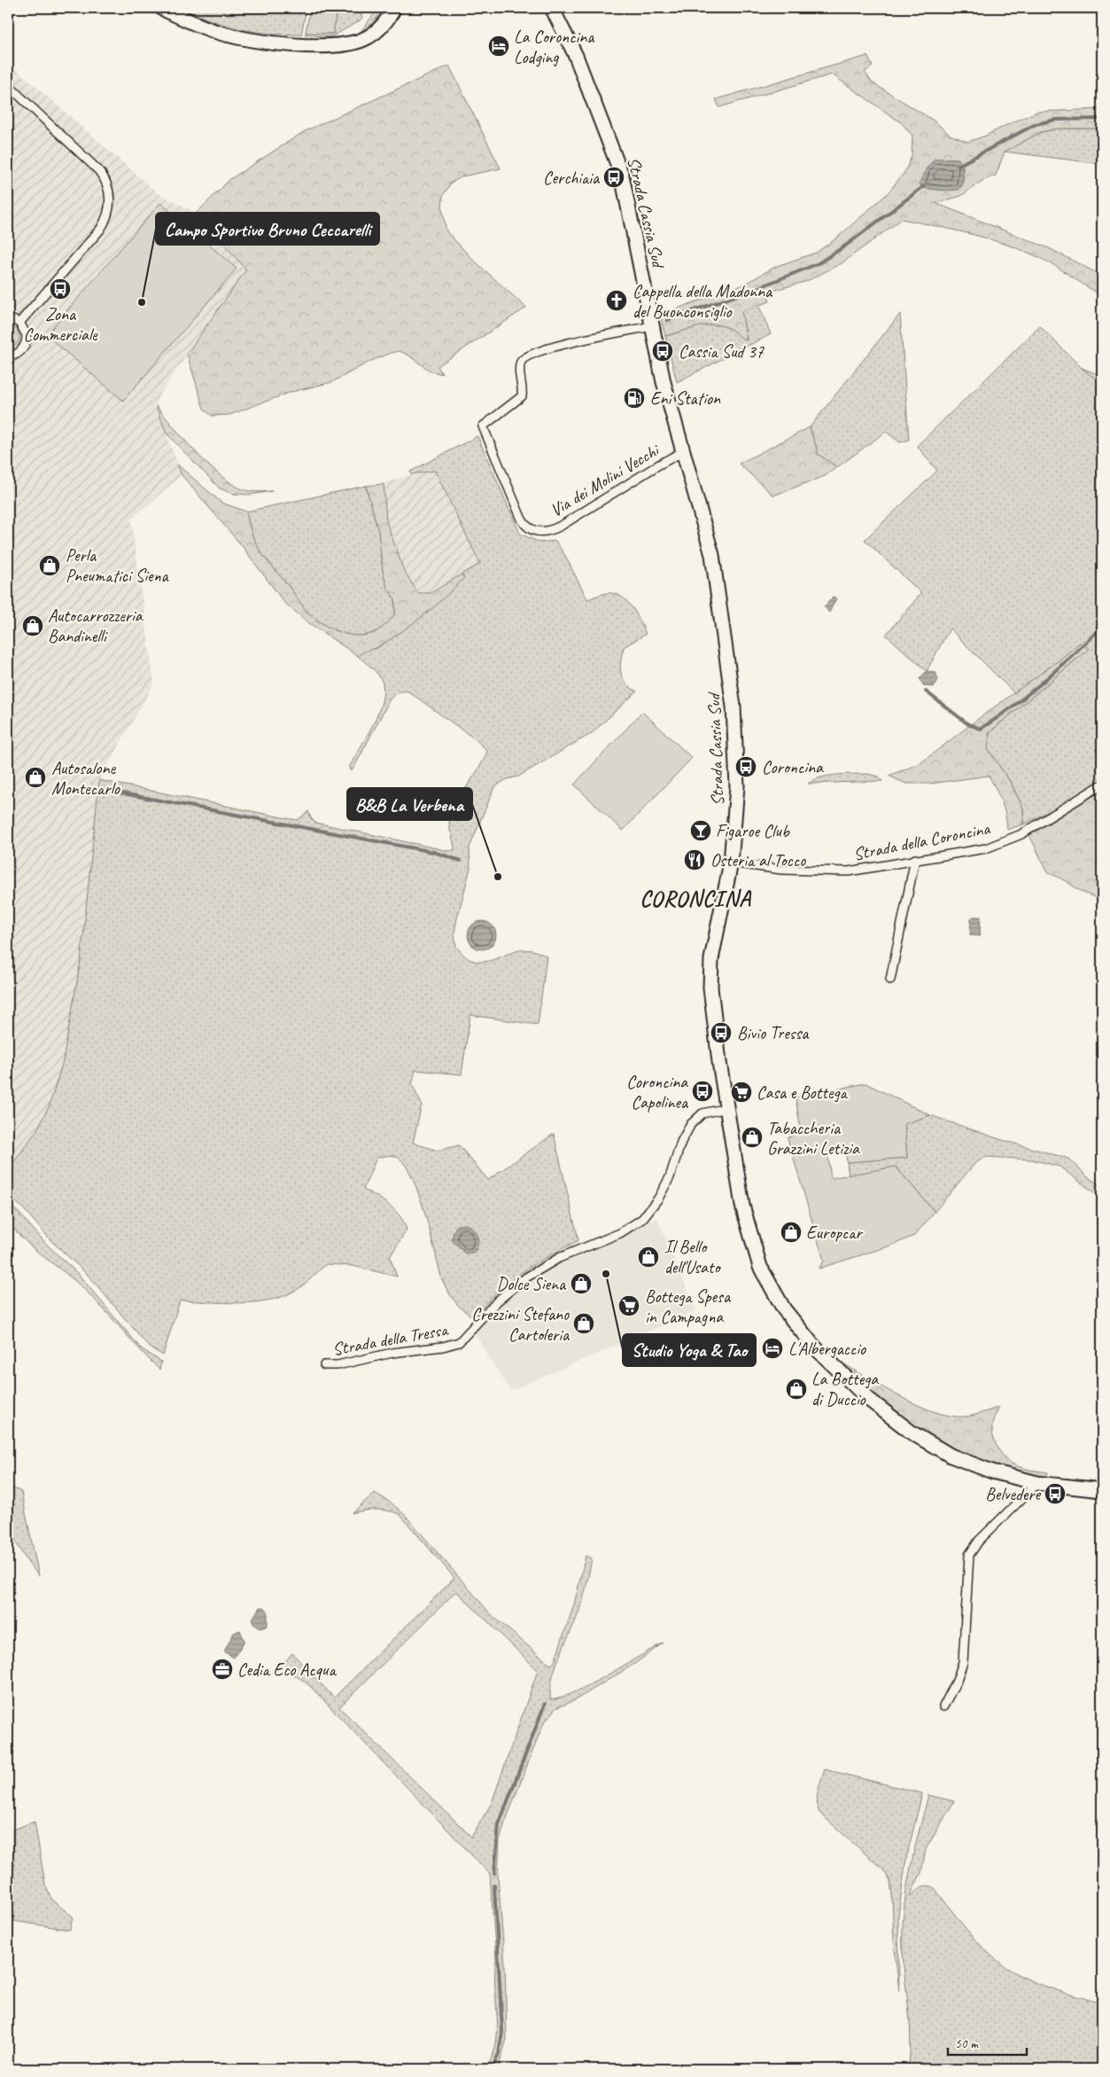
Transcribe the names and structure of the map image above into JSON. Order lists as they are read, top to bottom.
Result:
{
  "streets": {
    "main road": ["Strada Cassia Sud"],
    "street": ["Via dei Molini Vecchi", "Strada della Coroncina", "Strada della Tressa"]
  },
  "crossings": [
    ["Strada Cassia Sud", "Via dei Molini Vecchi"],
    ["Strada Cassia Sud", "Strada della Coroncina"],
    ["Strada Cassia Sud", "Strada della Tressa"]
  ],
  "districts": ["CORONCINA"],
  "places": {
    "hotel": ["La Coroncina Lodging", "L'Albergaccio"],
    "bus stop": [
      "Cerchiaia",
      "Zona Commerciale",
      "Cassia Sud 37",
      "Coroncina",
      "Bivio Tressa",
      "Coroncina Capolinea",
      "Belvedere"
    ],
    "church": ["Cappella della Madonna del Buonconsiglio"],
    "other": ["Campo Sportivo Bruno Ceccarelli", "B&B La Verbena", "Studio Yoga & Tao"],
    "fuel station": ["Eni Station"],
    "shop": [
      "Perla Pneumatici Siena",
      "Autocarrozzeria Bandinelli",
      "Autosalone Montecarlo",
      "Tabaccheria Grazzini Letizia",
      "Europcar",
      "Il Bello dell'Usato",
      "Dolce Siena",
      "Crezzini Stefano Cartoleria",
      "La Bottega di Duccio"
    ],
    "bar": ["Figaroe Club"],
    "restaurant": ["Osteria al Tocco"],
    "supermarket": ["Casa e Bottega", "Bottega Spesa in Campagna"],
    "office": ["Cedia Eco Acqua"]
  },
  "scale_bar": "50 m"
}
